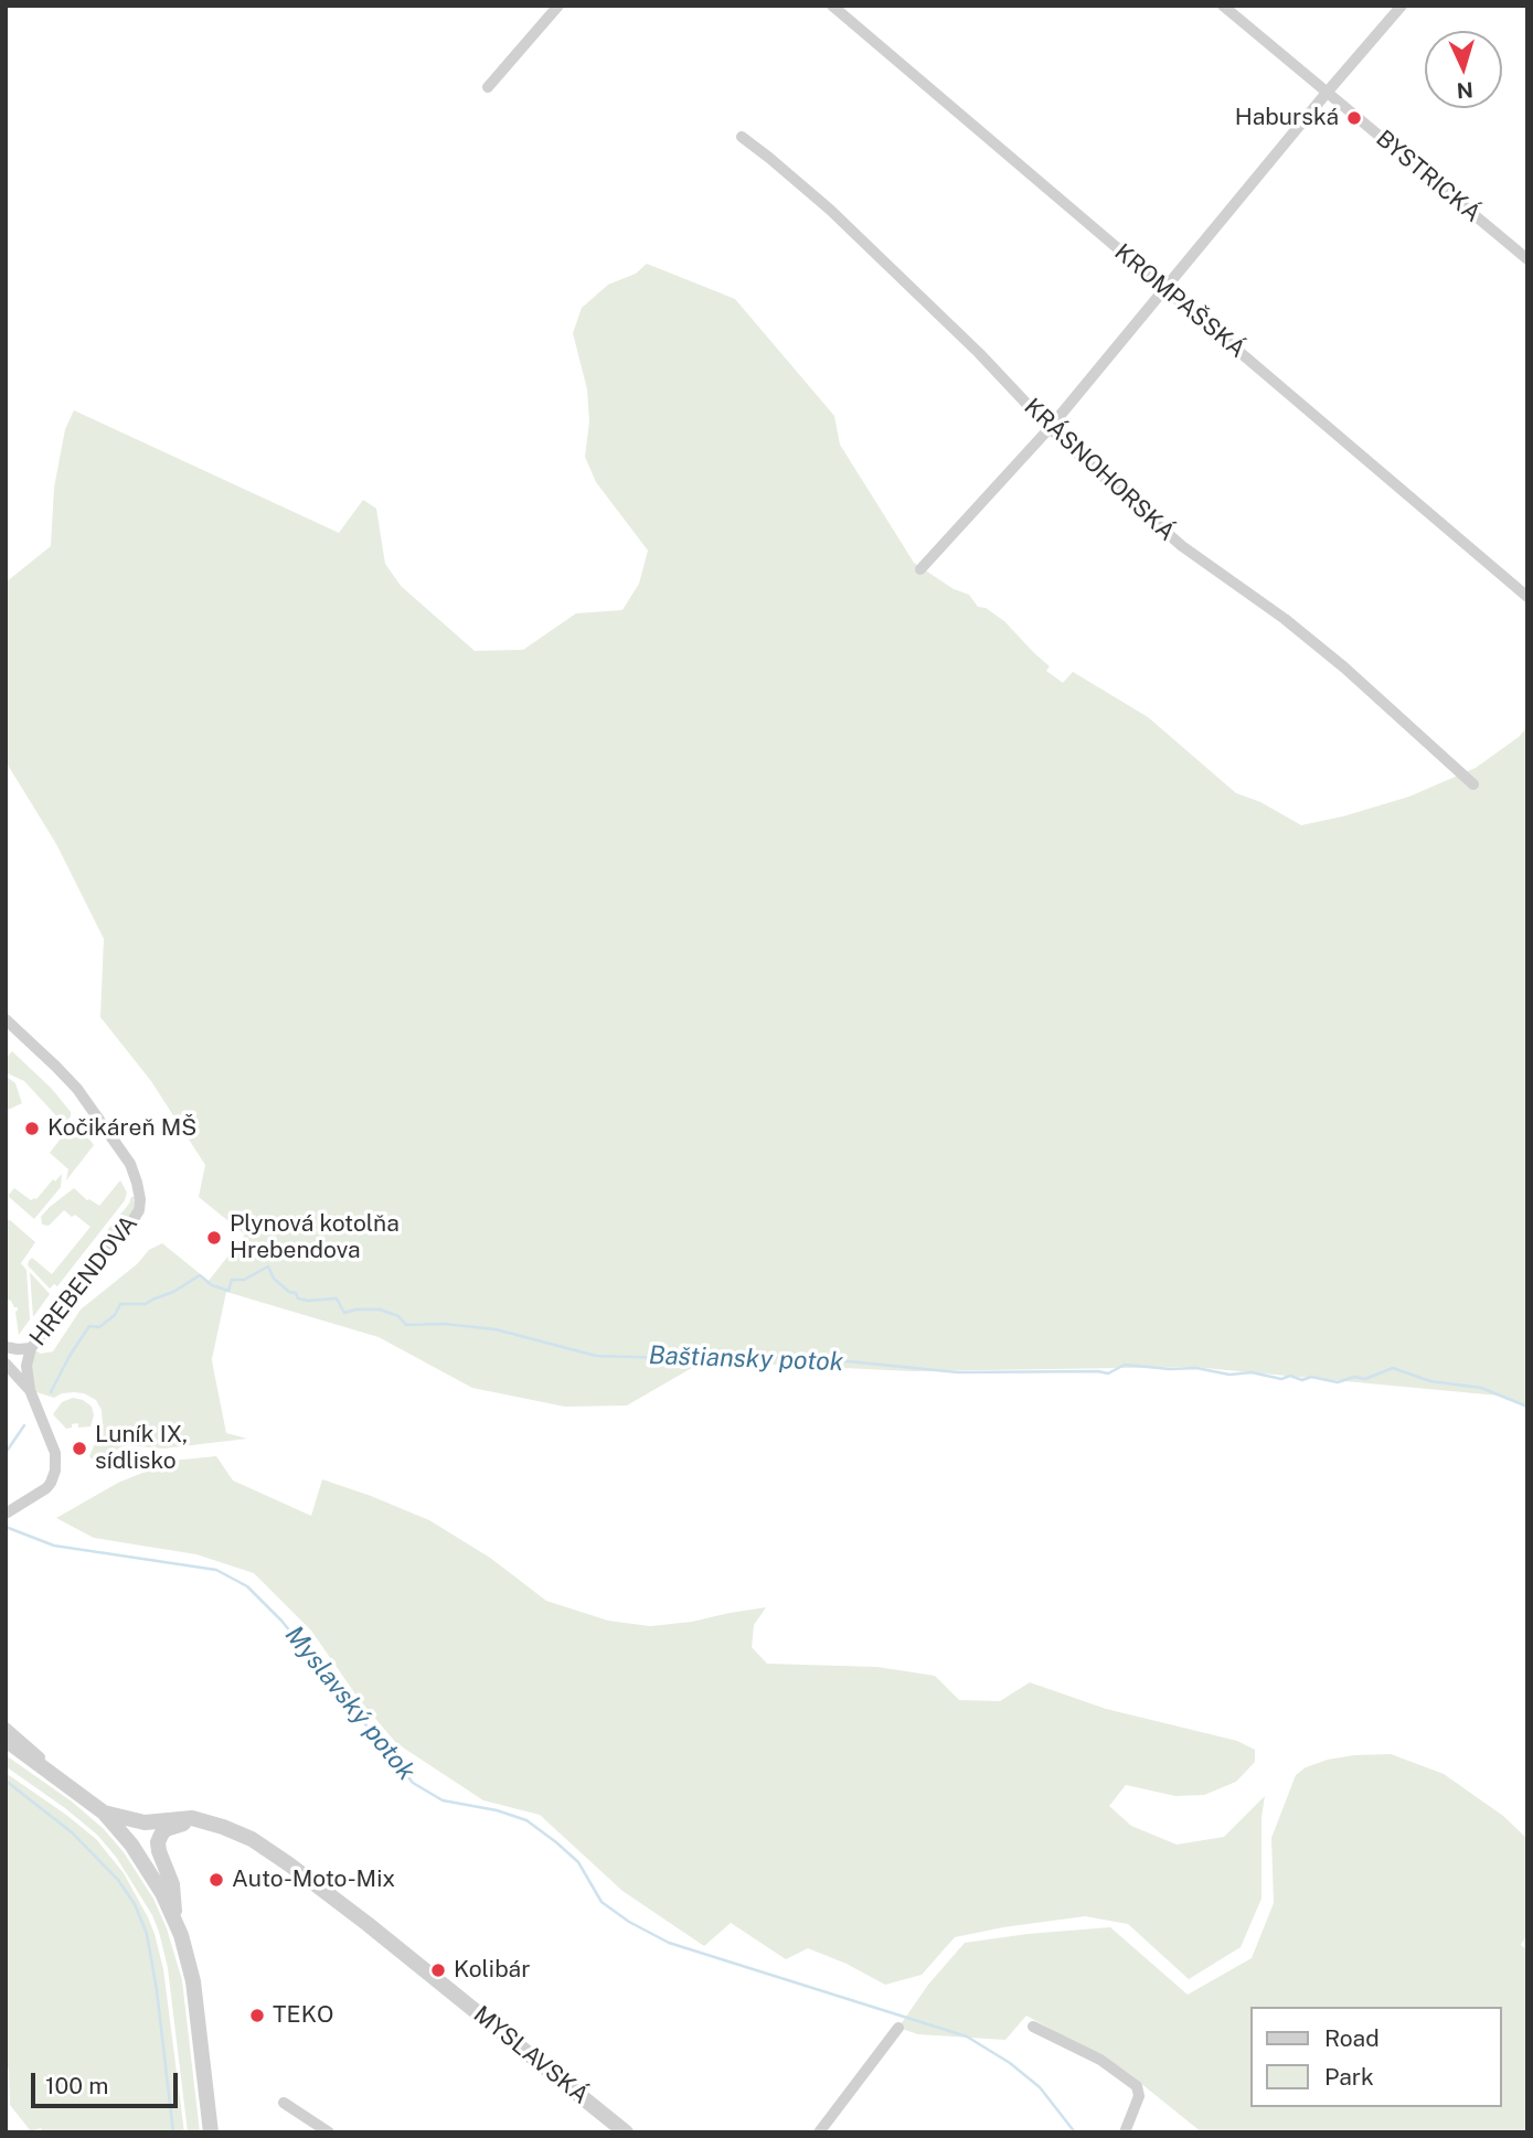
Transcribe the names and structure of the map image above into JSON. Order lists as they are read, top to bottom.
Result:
{
  "streets": {
    "street": [
      "BYSTRICKÁ",
      "KROMPAŠSKÁ",
      "KRÁSNOHORSKÁ",
      "HREBENDOVA",
      "MYSLAVSKÁ"
    ]
  },
  "water": ["Baštiansky potok", "Myslavský potok"],
  "places": [
    "Haburská",
    "Kočikáreň MŠ",
    "Plynová kotolňa Hrebendova",
    "Luník IX, sídlisko",
    "Auto-Moto-Mix",
    "Kolibár",
    "TEKO"
  ],
  "legend": ["Road", "Park"],
  "scale_bar": "100 m",
  "north": "bottom"
}
